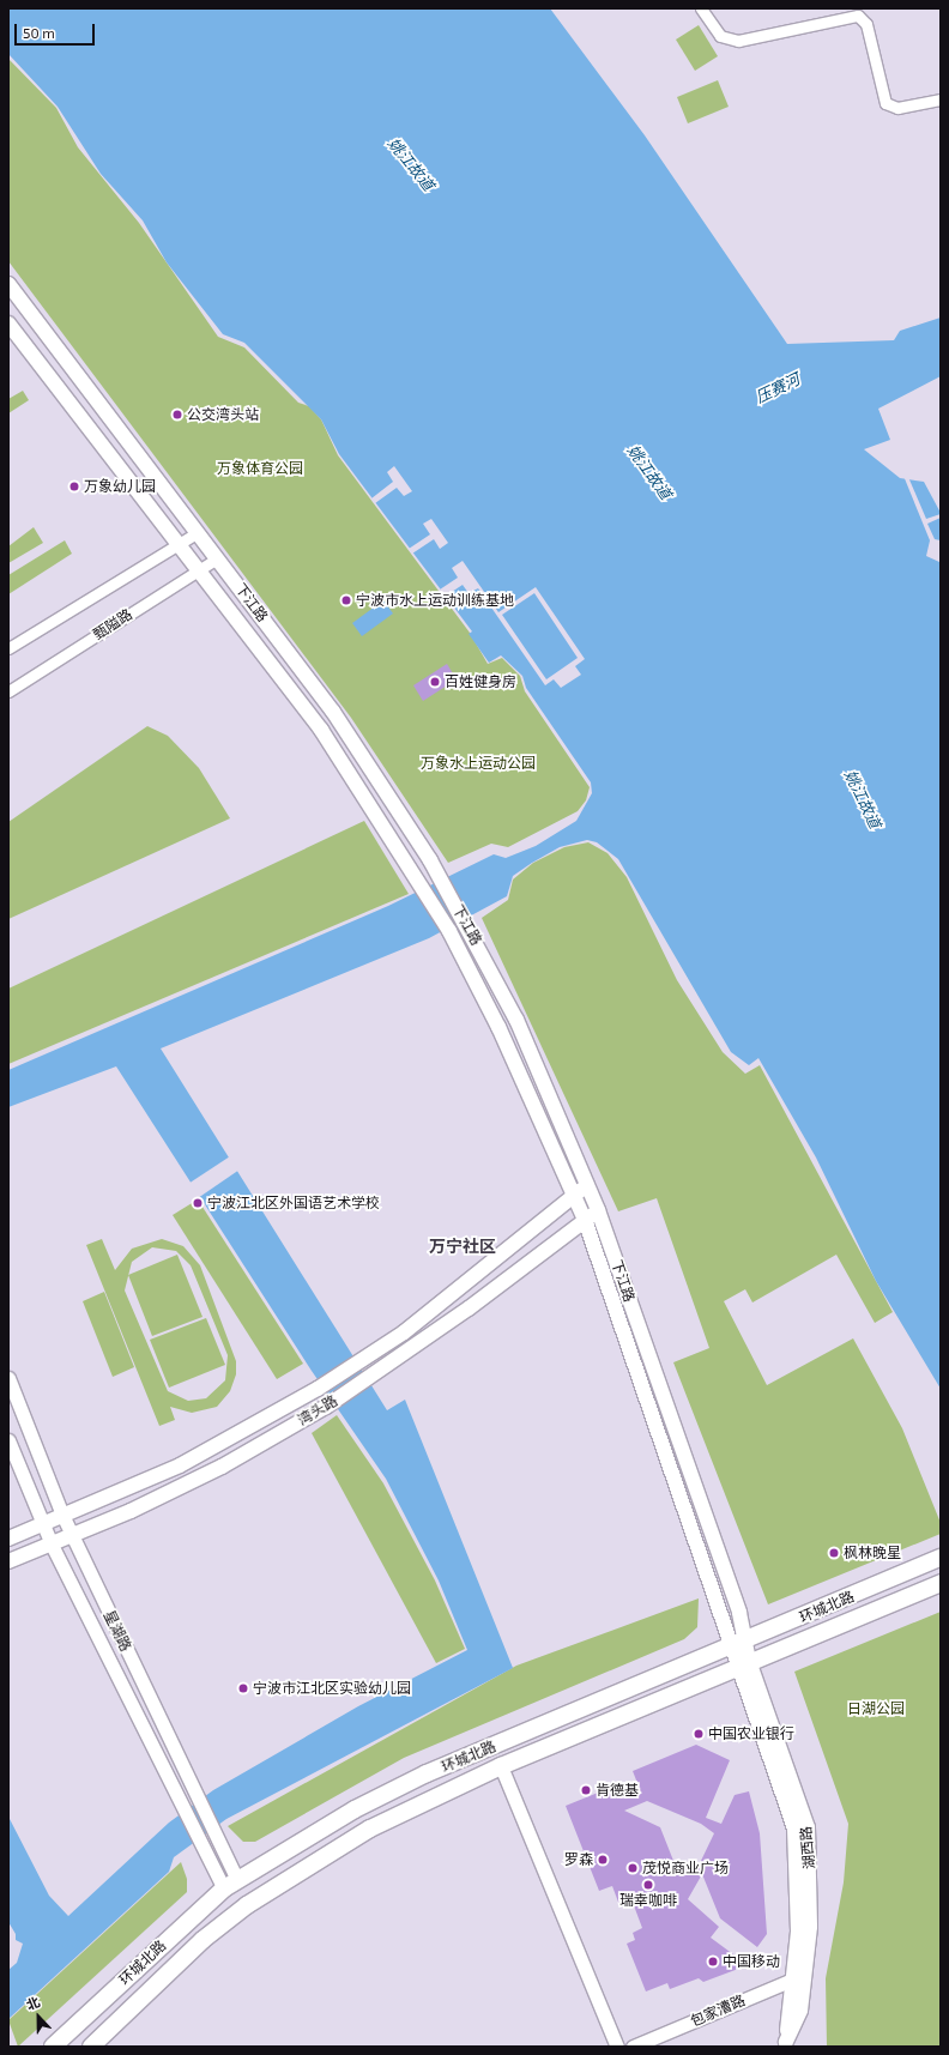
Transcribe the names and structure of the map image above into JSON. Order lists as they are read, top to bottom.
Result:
{
  "streets": {
    "main road": [
      "下江路",
      "湾头路",
      "环城北路",
      "湖西路"
    ],
    "street": ["甄隘路", "星湖路", "包家漕路"]
  },
  "crossings": [
    ["下江路", "甄隘路"],
    ["下江路", "湾头路"],
    ["下江路", "环城北路"],
    ["下江路", "湖西路"],
    ["湾头路", "星湖路"],
    ["环城北路", "星湖路"],
    ["环城北路", "湖西路"],
    ["湖西路", "包家漕路"]
  ],
  "districts": ["万宁社区"],
  "water": ["姚江故道", "压赛河"],
  "parks": ["万象体育公园", "万象水上运动公园", "日湖公园"],
  "places": [
    "公交湾头站",
    "万象幼儿园",
    "宁波市水上运动训练基地",
    "百姓健身房",
    "宁波江北区外国语艺术学校",
    "枫林晚星",
    "宁波市江北区实验幼儿园",
    "中国农业银行",
    "肯德基",
    "罗森",
    "茂悦商业广场",
    "瑞幸咖啡",
    "中国移动"
  ],
  "scale_bar": "50 m",
  "north": "top"
}
